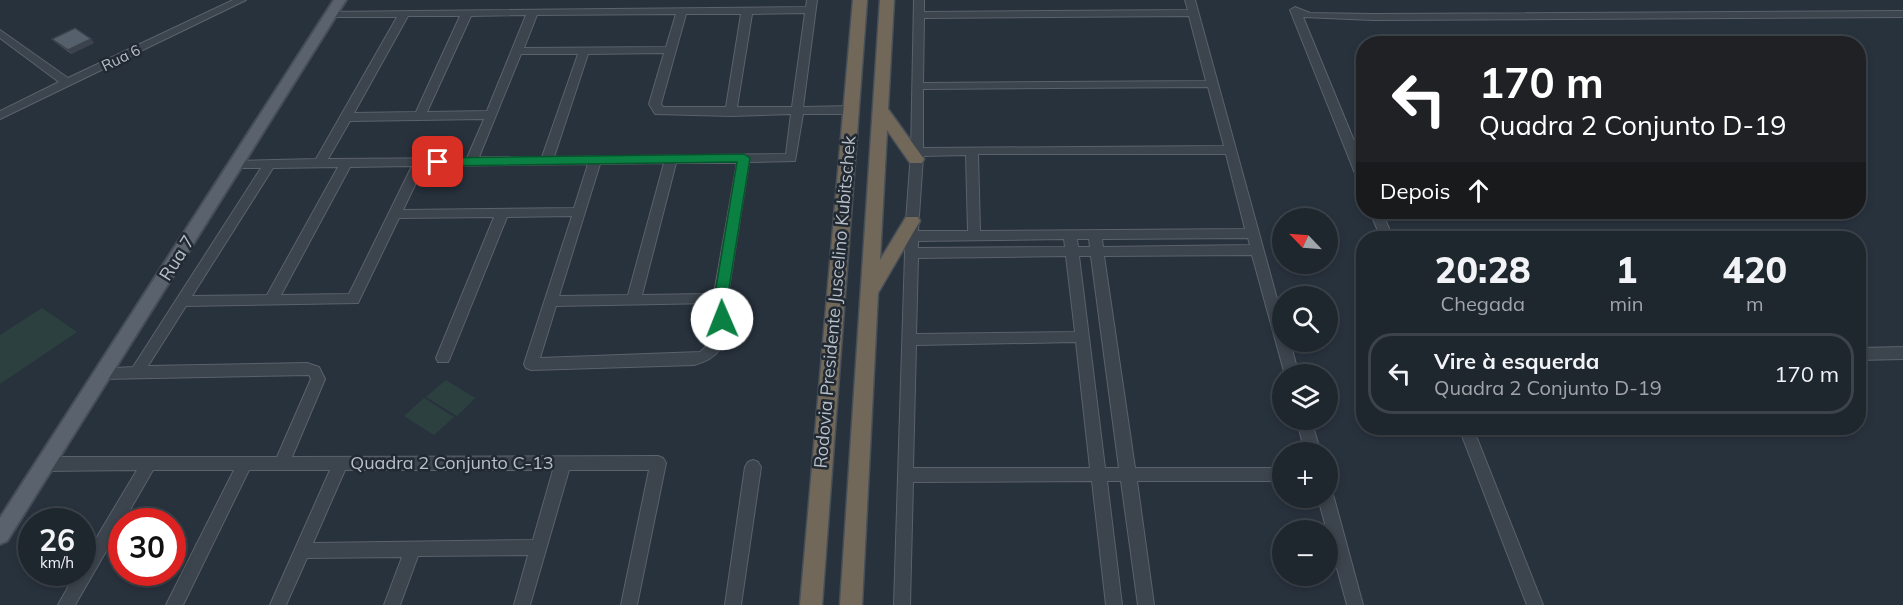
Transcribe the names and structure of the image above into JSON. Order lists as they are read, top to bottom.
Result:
{
  "streets": {
    "highway": ["Rodovia Presidente Juscelino Kubitschek"],
    "main road": ["Rua 7"],
    "street": ["Rua 6", "Quadra 2 Conjunto C-13"]
  },
  "crossings": [
    ["Rua 7", "Quadra 2 Conjunto C-13"]
  ],
  "north": "top left",
  "page": {
    "turn": ["170 m", "Quadra 2 Conjunto D-19"],
    "then": "Depois",
    "map_buttons": ["+", "−"],
    "eta": [
      "20:28",
      "Chegada",
      "1",
      "min",
      "420",
      "m"
    ],
    "list": [
      {
        "name": "Vire à esquerda",
        "note": "Quadra 2 Conjunto D-19",
        "value": "170 m"
      }
    ],
    "speed": "26 km/h",
    "limit": "30"
  }
}
